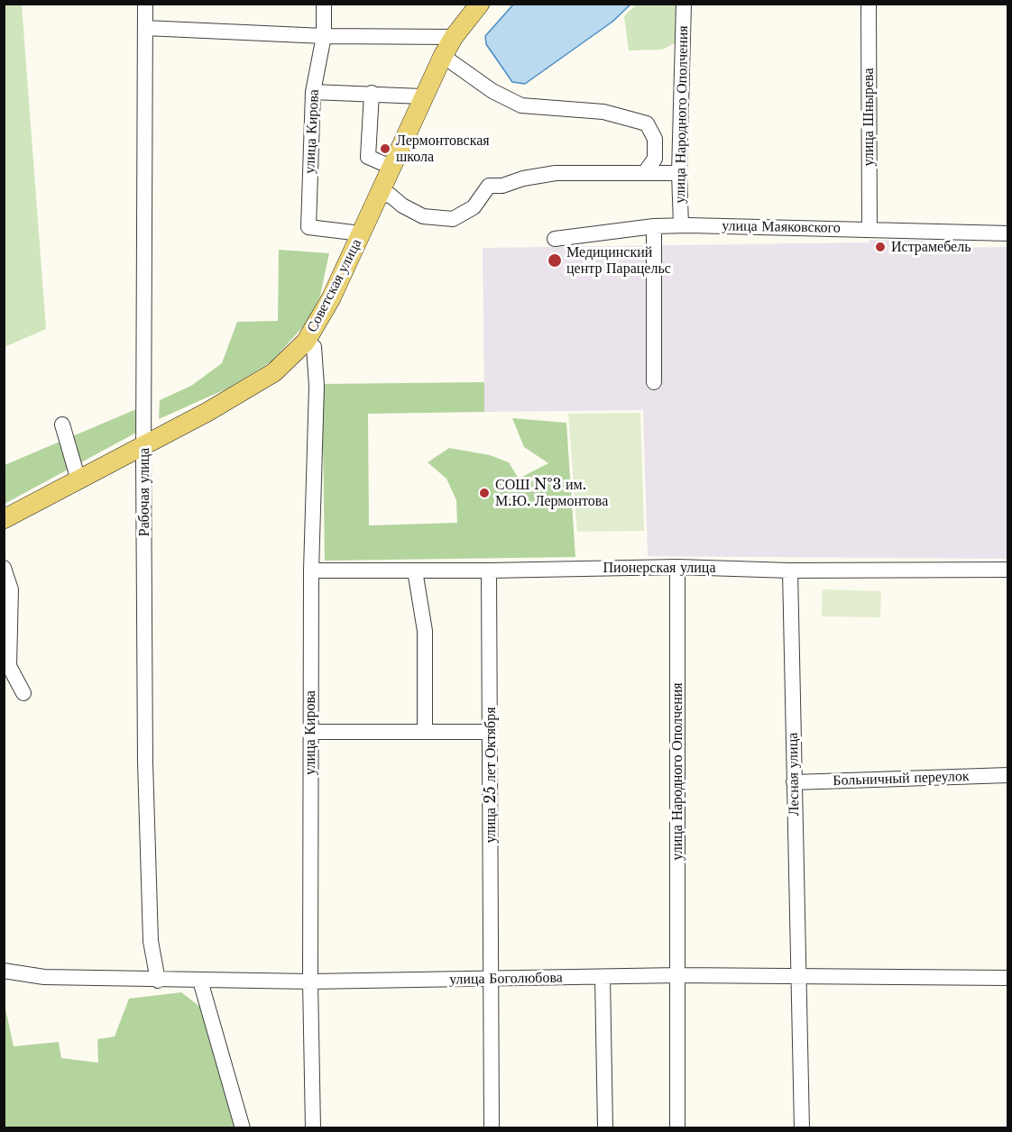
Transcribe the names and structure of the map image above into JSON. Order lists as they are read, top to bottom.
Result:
{
  "streets": {
    "main road": ["Советская улица"],
    "street": [
      "улица Народного Ополчения",
      "улица Шнырева",
      "улица Кирова",
      "улица Маяковского",
      "Рабочая улица",
      "Пионерская улица",
      "Лесная улица",
      "улица 25 лет Октября",
      "Больничный переулок",
      "улица Боголюбова"
    ]
  },
  "crossings": [
    ["улица Народного Ополчения", "улица Маяковского"],
    ["улица Народного Ополчения", "Пионерская улица"],
    ["улица Народного Ополчения", "улица Боголюбова"],
    ["улица Шнырева", "улица Маяковского"],
    ["улица Кирова", "Советская улица"],
    ["улица Кирова", "Пионерская улица"],
    ["улица Кирова", "улица Боголюбова"],
    ["Советская улица", "Рабочая улица"],
    ["Рабочая улица", "улица Боголюбова"],
    ["Пионерская улица", "Лесная улица"],
    ["Пионерская улица", "улица 25 лет Октября"],
    ["Лесная улица", "Больничный переулок"],
    ["Лесная улица", "улица Боголюбова"],
    ["улица 25 лет Октября", "улица Боголюбова"]
  ],
  "places": [
    "Лермонтовская школа",
    "Истрамебель",
    "Медицинский центр Парацельс",
    "СОШ №3 им. М.Ю. Лермонтова"
  ]
}
